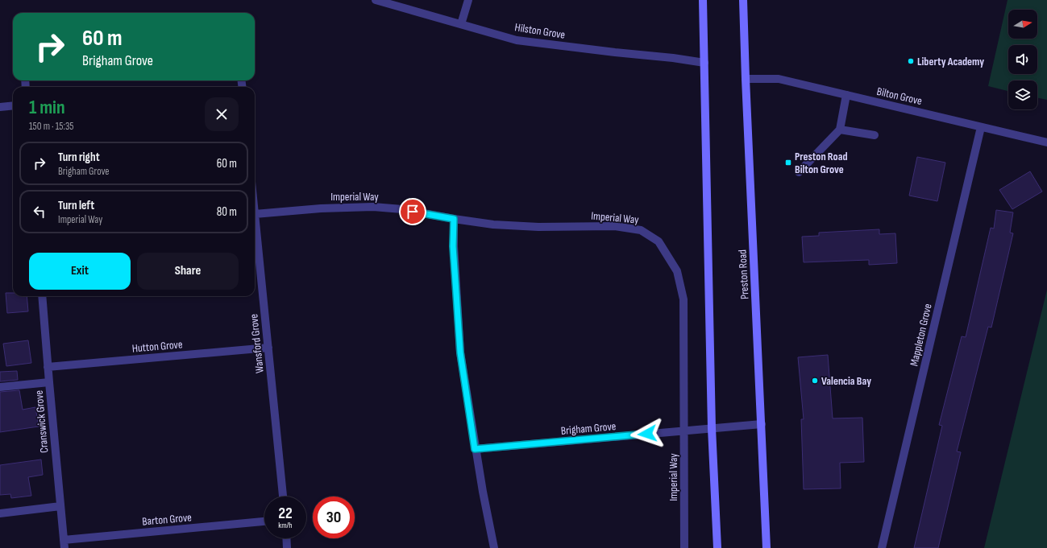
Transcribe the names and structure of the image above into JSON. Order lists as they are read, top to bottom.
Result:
{
  "streets": {
    "street": [
      "Hilston Grove",
      "Bilton Grove",
      "Imperial Way",
      "Preston Road",
      "Mappleton Grove",
      "Wansford Grove",
      "Hutton Grove",
      "Cranswick Grove",
      "Brigham Grove",
      "Barton Grove"
    ]
  },
  "crossings": [
    ["Bilton Grove", "Preston Road"],
    ["Bilton Grove", "Mappleton Grove"],
    ["Imperial Way", "Wansford Grove"],
    ["Imperial Way", "Brigham Grove"],
    ["Preston Road", "Brigham Grove"],
    ["Wansford Grove", "Hutton Grove"],
    ["Hutton Grove", "Cranswick Grove"],
    ["Cranswick Grove", "Barton Grove"]
  ],
  "places": {
    "other": ["Liberty Academy", "Valencia Bay"],
    "transit": ["Preston Road Bilton Grove"]
  },
  "north": "right",
  "page": {
    "turn": ["60 m", "Brigham Grove"],
    "heading": ["1 min", "150 m · 15:35"],
    "list": [
      {
        "name": "Turn right",
        "note": "Brigham Grove",
        "value": "60 m"
      },
      {
        "name": "Turn left",
        "note": "Imperial Way",
        "value": "80 m"
      }
    ],
    "buttons": ["Exit", "Share"],
    "speed": "22 km/h",
    "limit": "30"
  }
}
